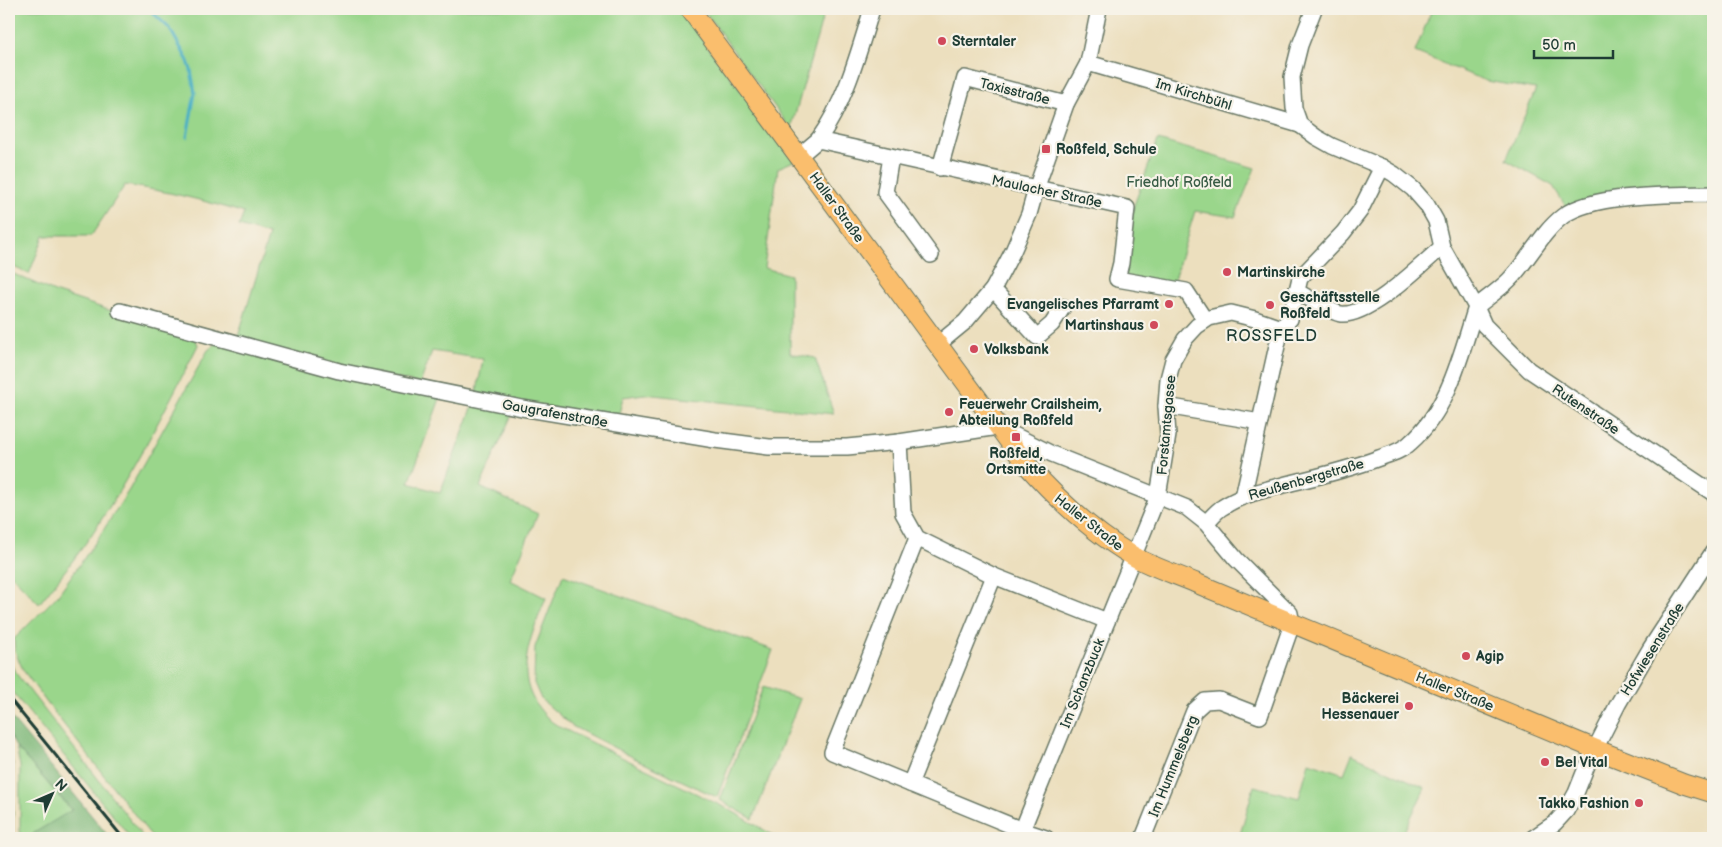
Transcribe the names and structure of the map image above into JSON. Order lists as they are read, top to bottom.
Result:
{
  "streets": {
    "main road": ["Haller Straße"],
    "street": [
      "Taxisstraße",
      "Im Kirchbühl",
      "Maulacher Straße",
      "Rutenstraße",
      "Gaugrafenstraße",
      "Forstamtsgasse",
      "Reußenbergstraße",
      "Hofwiesenstraße",
      "Im Schanzbuck",
      "Im Hummelsberg"
    ]
  },
  "crossings": [
    ["Taxisstraße", "Maulacher Straße"],
    ["Maulacher Straße", "Forstamtsgasse"],
    ["Haller Straße", "Gaugrafenstraße"],
    ["Haller Straße", "Forstamtsgasse"],
    ["Haller Straße", "Hofwiesenstraße"],
    ["Haller Straße", "Im Hummelsberg"],
    ["Rutenstraße", "Reußenbergstraße"],
    ["Forstamtsgasse", "Im Schanzbuck"]
  ],
  "districts": ["ROSSFELD"],
  "parks": ["Friedhof Roßfeld"],
  "places": {
    "other": [
      "Sterntaler",
      "Martinskirche",
      "Evangelisches Pfarramt",
      "Geschäftsstelle Roßfeld",
      "Martinshaus",
      "Volksbank",
      "Feuerwehr Crailsheim, Abteilung Roßfeld",
      "Agip",
      "Bäckerei Hessenauer",
      "Bel Vital",
      "Takko Fashion"
    ],
    "transit": ["Roßfeld, Schule", "Roßfeld, Ortsmitte"]
  },
  "scale_bar": "50 m",
  "north": "top right"
}
